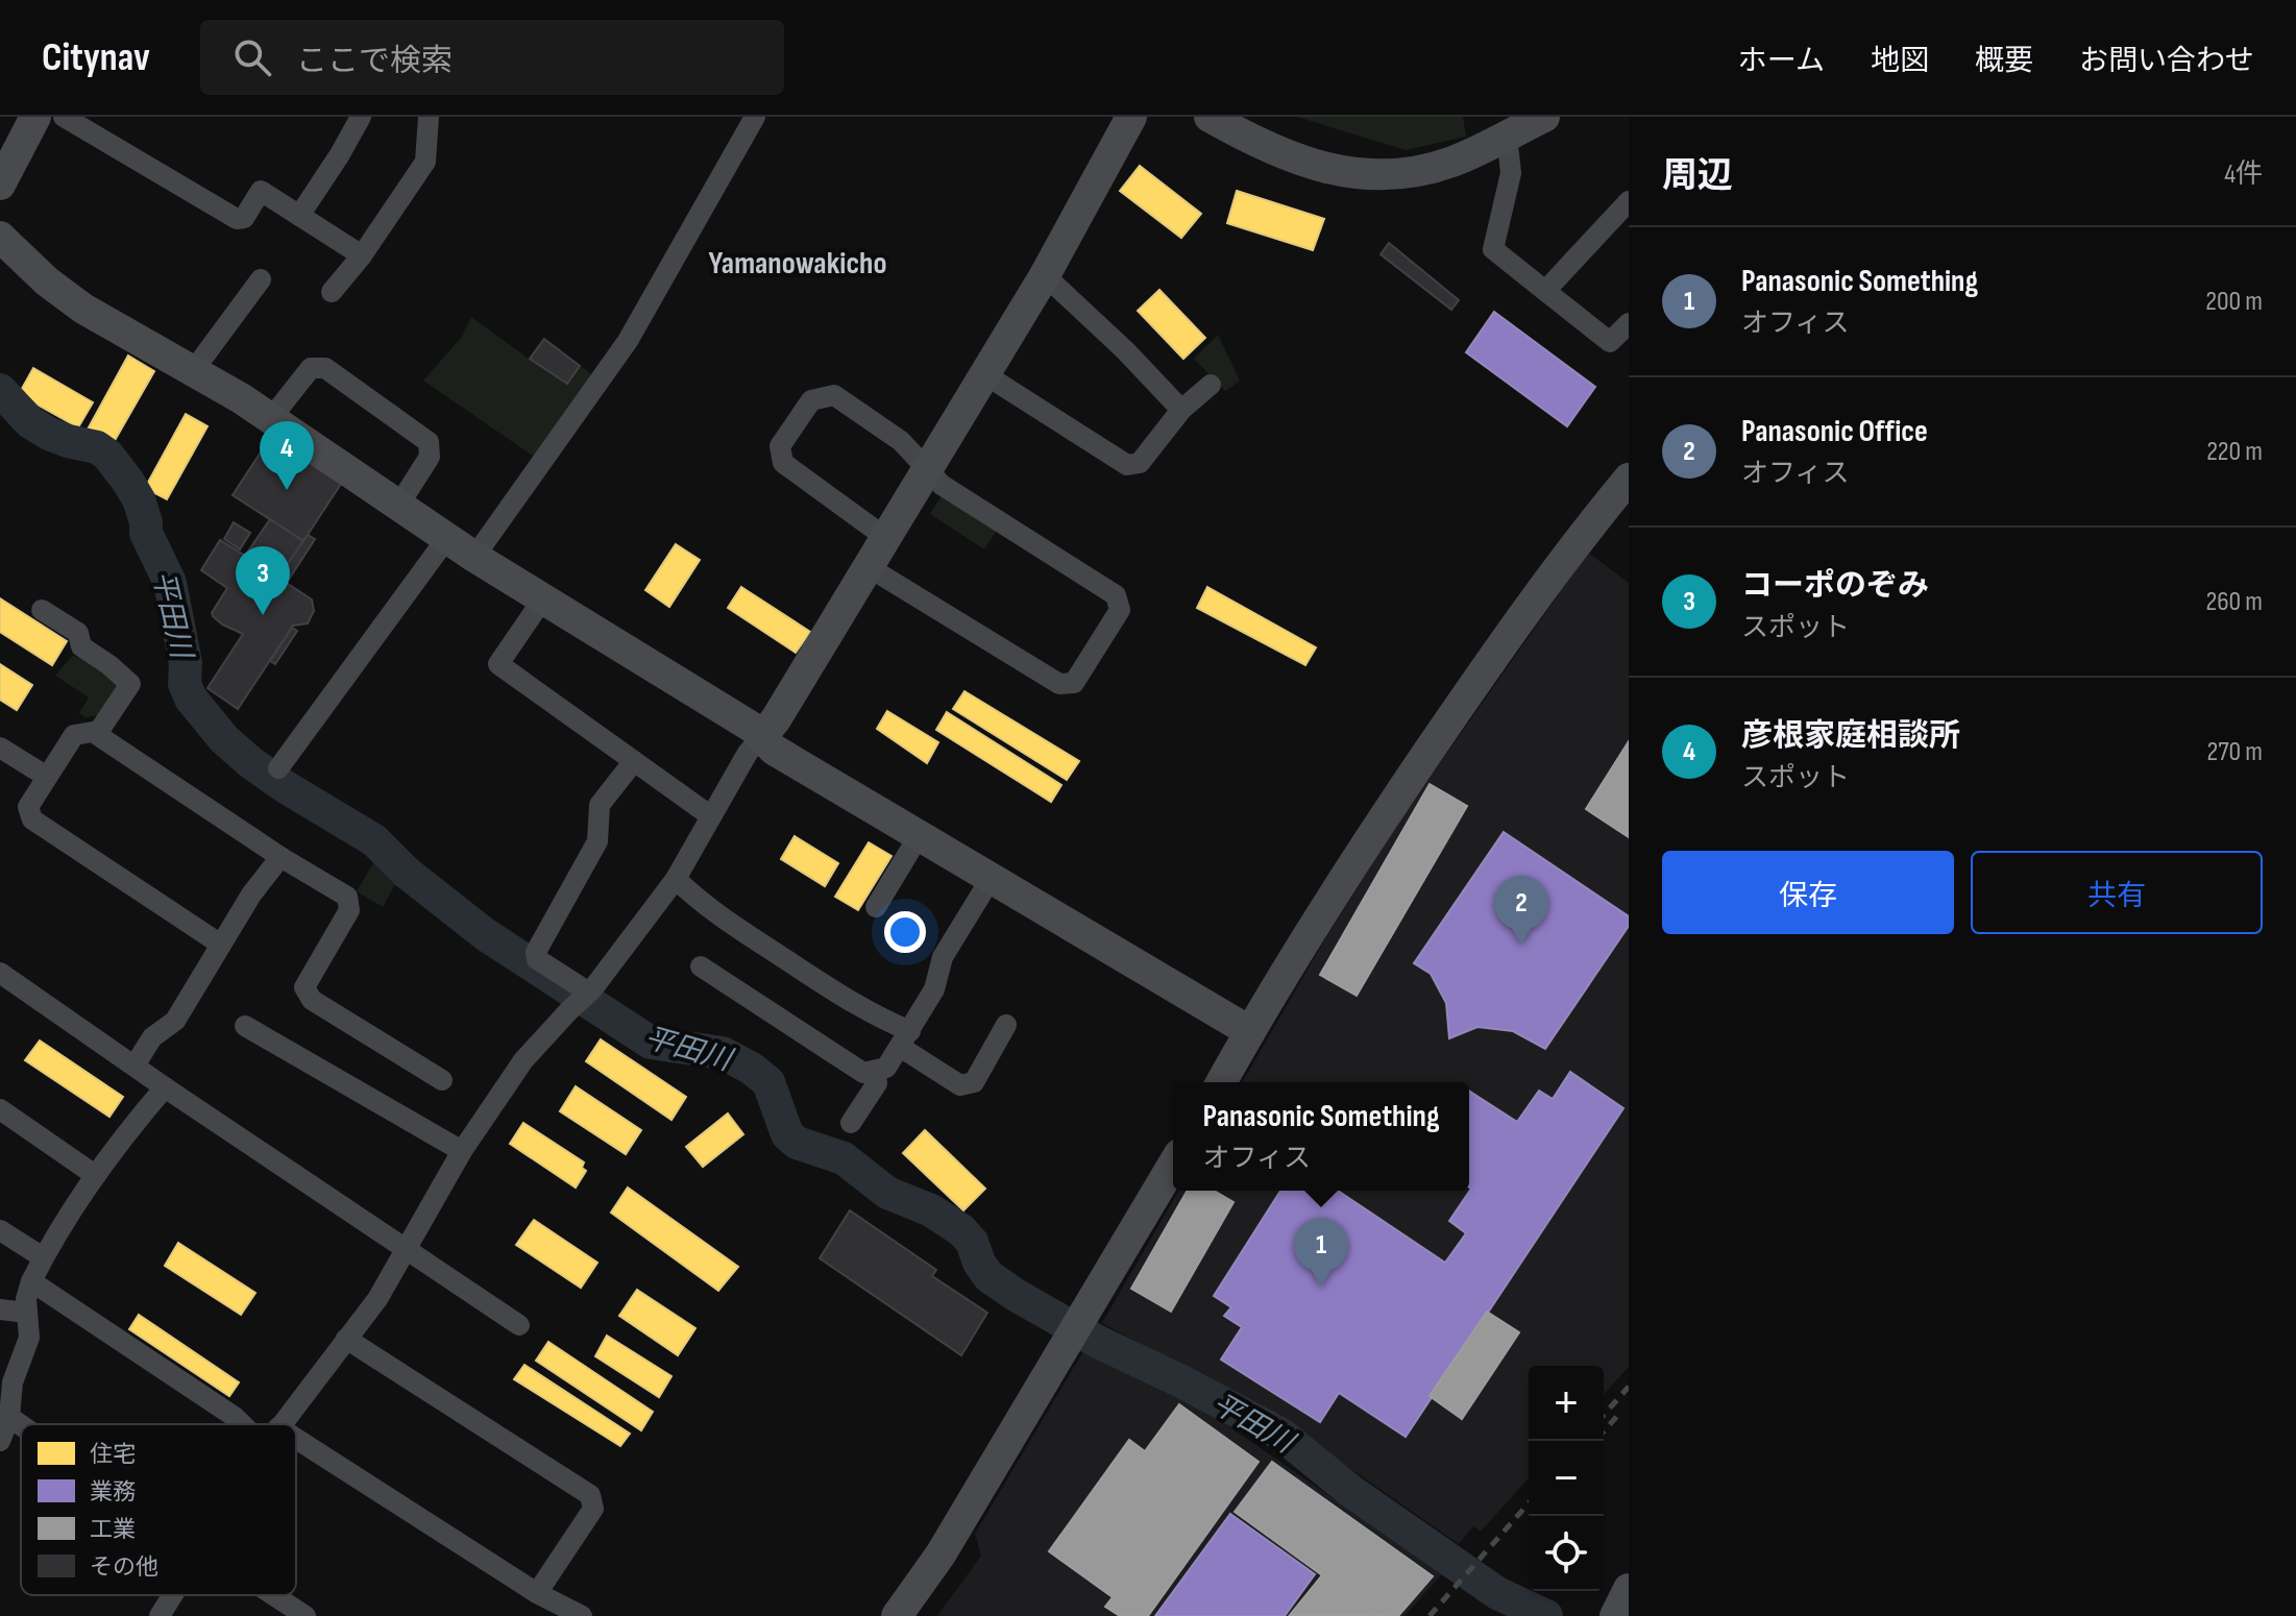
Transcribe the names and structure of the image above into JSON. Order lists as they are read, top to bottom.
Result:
{
  "districts": ["Yamanowakicho"],
  "water": ["平田川"],
  "legend": [
    "住宅",
    "業務",
    "工業",
    "その他"
  ],
  "page": {
    "header": "Citynav",
    "search": "ここで検索",
    "nav": [
      "ホーム",
      "地図",
      "概要",
      "お問い合わせ"
    ],
    "heading": ["周辺", "4件"],
    "list": [
      {
        "mark": "1",
        "name": "Panasonic Something",
        "note": "オフィス",
        "value": "200 m"
      },
      {
        "mark": "2",
        "name": "Panasonic Office",
        "note": "オフィス",
        "value": "220 m"
      },
      {
        "mark": "3",
        "name": "コーポのぞみ",
        "note": "スポット",
        "value": "260 m"
      },
      {
        "mark": "4",
        "name": "彦根家庭相談所",
        "note": "スポット",
        "value": "270 m"
      }
    ],
    "pins": [
      "4",
      "3",
      "2",
      "1"
    ],
    "buttons": ["保存", "共有"],
    "popup": ["Panasonic Something", "オフィス"],
    "map_buttons": ["+", "−"]
  }
}
